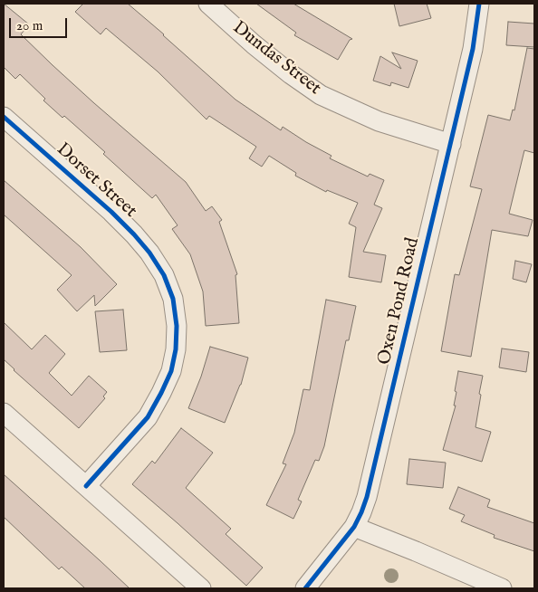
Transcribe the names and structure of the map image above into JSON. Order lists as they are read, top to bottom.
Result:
{
  "streets": {
    "street": ["Dundas Street", "Dorset Street", "Oxen Pond Road"]
  },
  "crossings": [
    ["Dundas Street", "Oxen Pond Road"]
  ],
  "scale_bar": "20 m"
}
